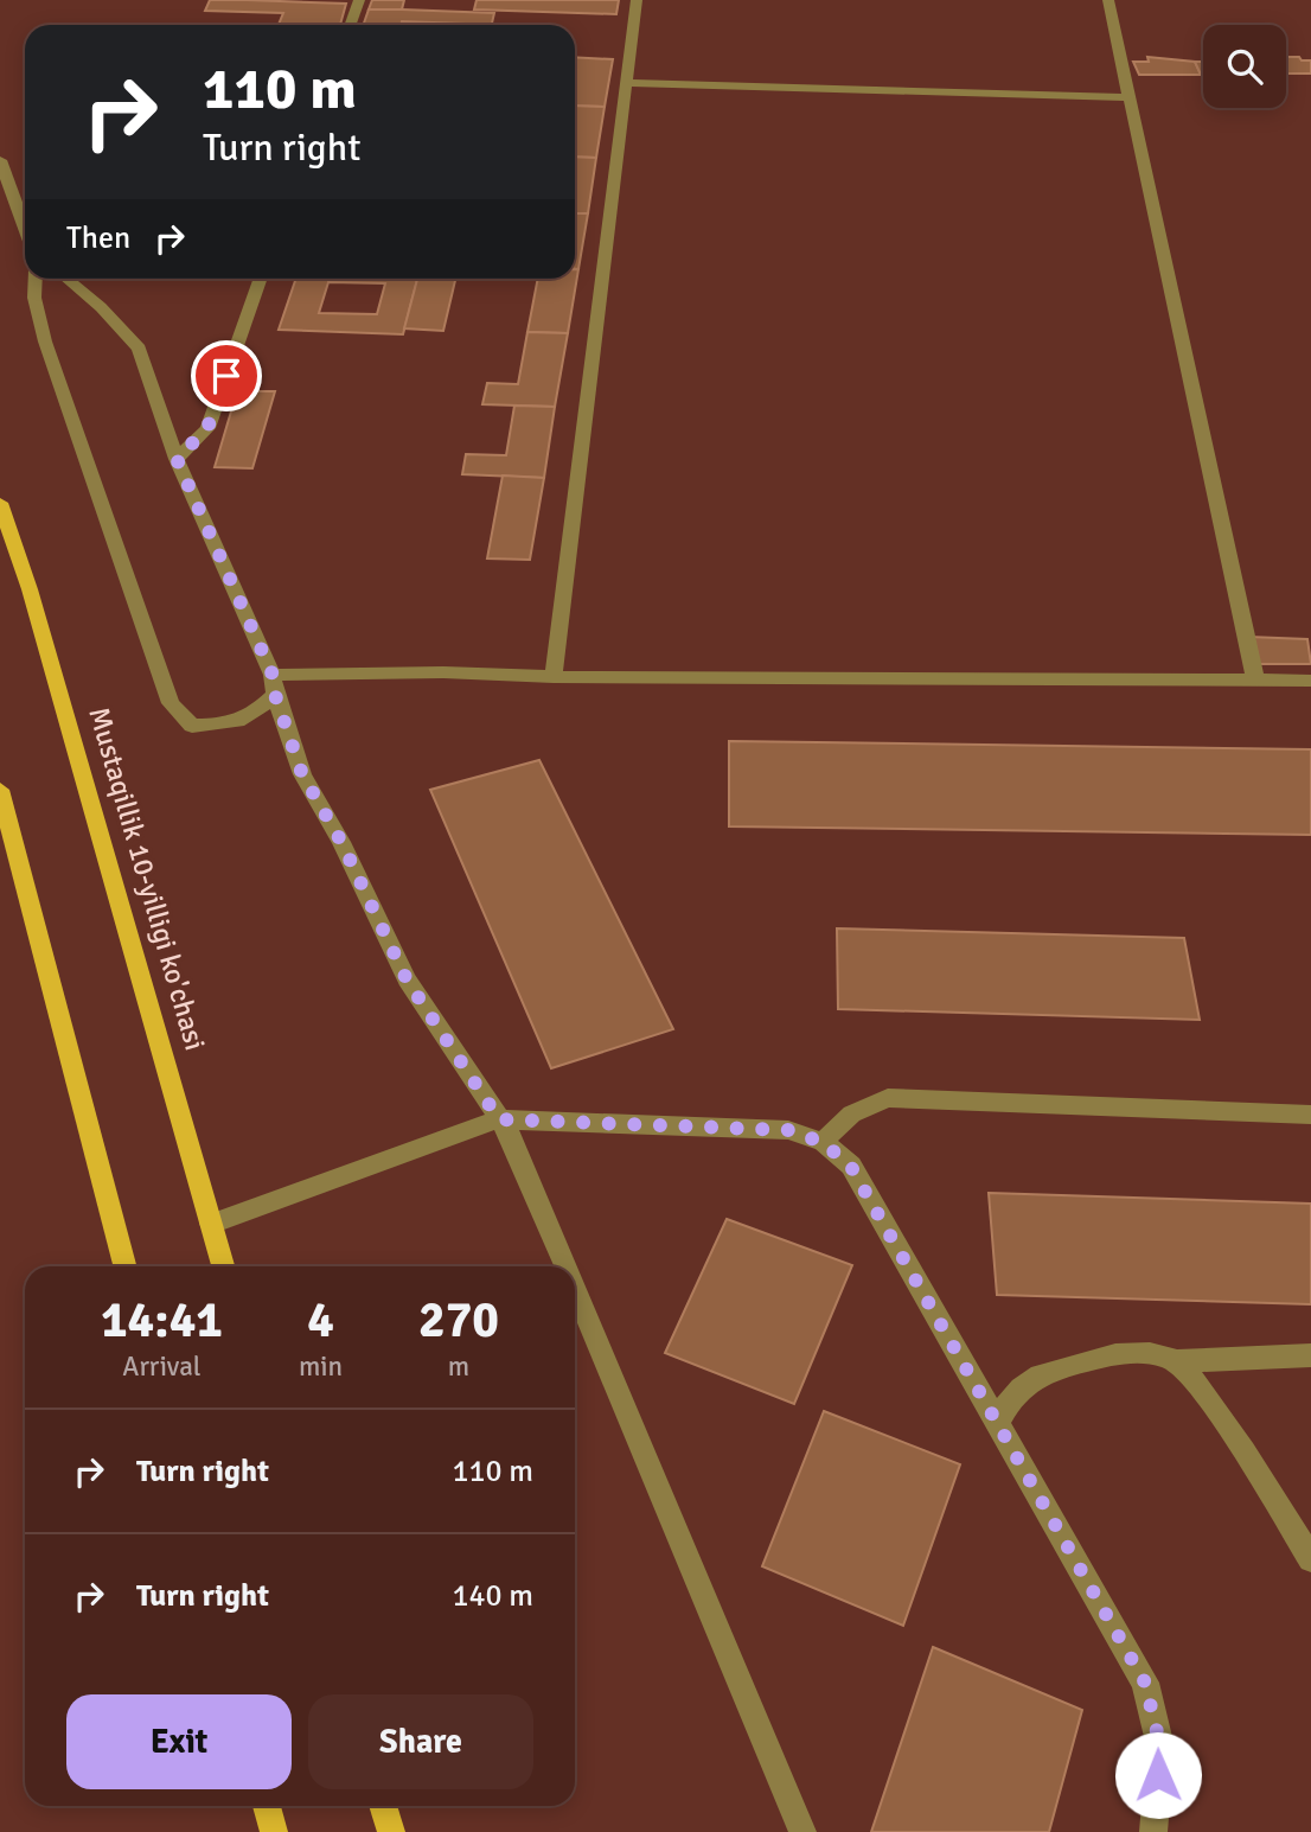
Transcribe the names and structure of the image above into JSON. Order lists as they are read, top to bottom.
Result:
{
  "streets": {
    "main road": ["Mustaqillik 10-yilligi ko'chasi"]
  },
  "page": {
    "turn": ["110 m", "Turn right"],
    "then": "Then",
    "eta": [
      "14:41",
      "Arrival",
      "4",
      "min",
      "270",
      "m"
    ],
    "list": [
      {
        "name": "Turn right",
        "value": "110 m"
      },
      {
        "name": "Turn right",
        "value": "140 m"
      }
    ],
    "buttons": ["Exit", "Share"]
  }
}
